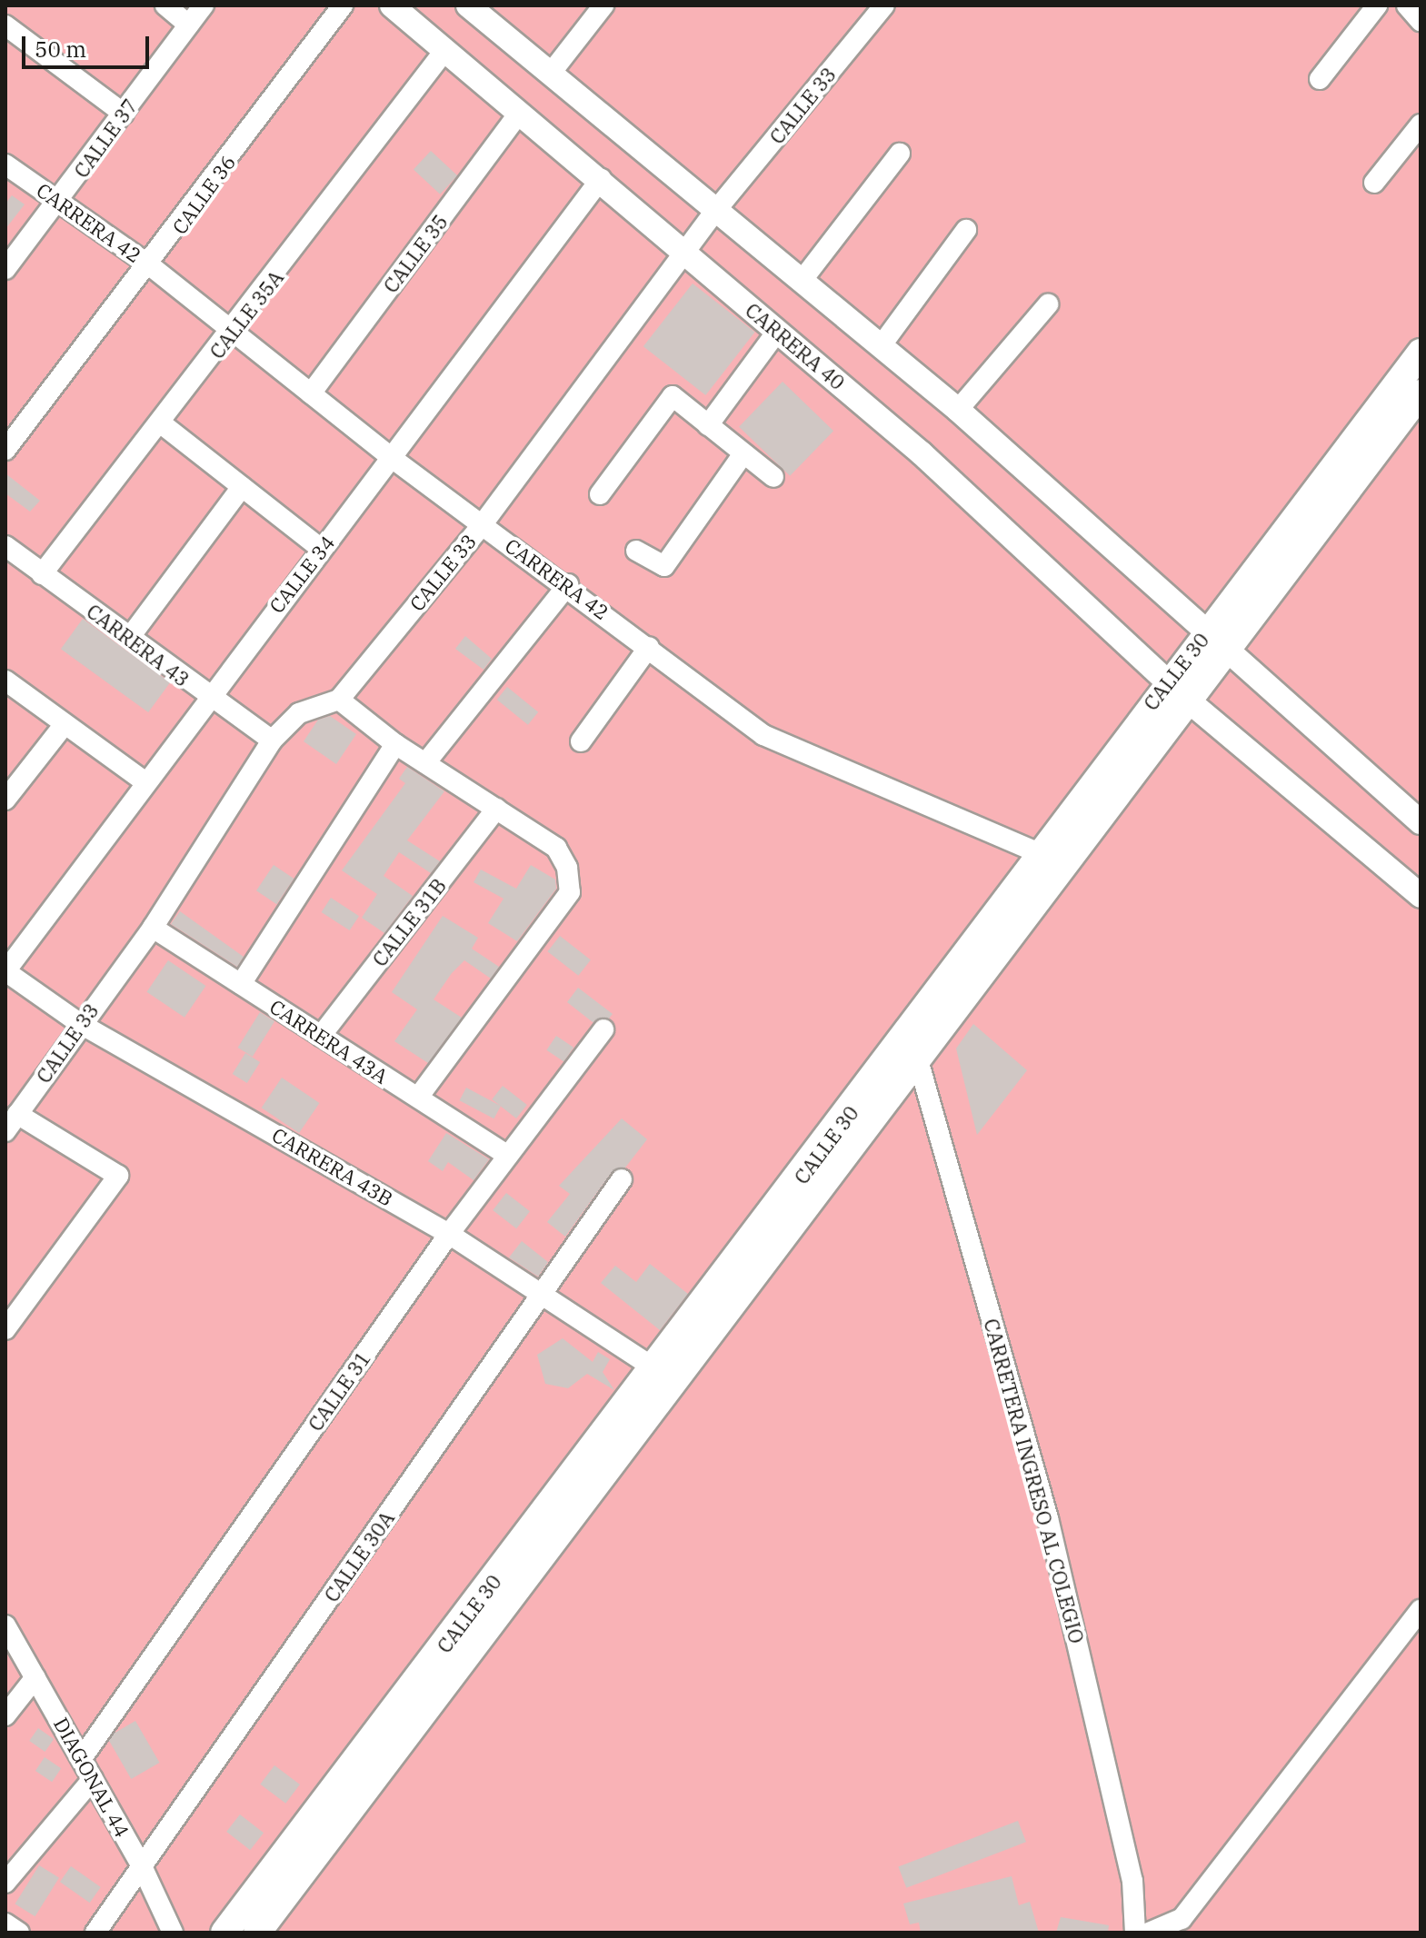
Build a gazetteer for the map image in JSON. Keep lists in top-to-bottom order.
{
  "streets": {
    "main road": ["CALLE 30"],
    "street": [
      "CALLE 33",
      "CALLE 37",
      "CALLE 36",
      "CARRERA 42",
      "CALLE 35",
      "CALLE 35A",
      "CARRERA 40",
      "CALLE 34",
      "CARRERA 43",
      "CALLE 31B",
      "CARRERA 43A",
      "CARRERA 43B",
      "CALLE 31",
      "CARRETERA INGRESO AL COLEGIO",
      "CALLE 30A",
      "DIAGONAL 44"
    ]
  },
  "crossings": [
    ["CALLE 33", "CARRERA 42"],
    ["CALLE 33", "CARRERA 40"],
    ["CALLE 33", "CARRERA 43"],
    ["CALLE 33", "CARRERA 43A"],
    ["CALLE 33", "CARRERA 43B"],
    ["CALLE 37", "CARRERA 42"],
    ["CALLE 36", "CARRERA 42"],
    ["CARRERA 42", "CALLE 35"],
    ["CARRERA 42", "CALLE 35A"],
    ["CARRERA 42", "CALLE 34"],
    ["CARRERA 42", "CALLE 30"],
    ["CALLE 35", "CARRERA 40"],
    ["CALLE 35A", "CARRERA 40"],
    ["CALLE 35A", "CARRERA 43"],
    ["CARRERA 40", "CALLE 34"],
    ["CARRERA 40", "CALLE 30"],
    ["CALLE 34", "CARRERA 43"],
    ["CALLE 34", "CARRERA 43B"],
    ["CALLE 30", "CARRERA 43B"],
    ["CALLE 30", "CARRETERA INGRESO AL COLEGIO"],
    ["CALLE 31B", "CARRERA 43A"],
    ["CARRERA 43A", "CALLE 31"],
    ["CARRERA 43B", "CALLE 31"],
    ["CARRERA 43B", "CALLE 30A"],
    ["CALLE 31", "DIAGONAL 44"],
    ["CALLE 30A", "DIAGONAL 44"]
  ],
  "scale_bar": "50 m"
}
